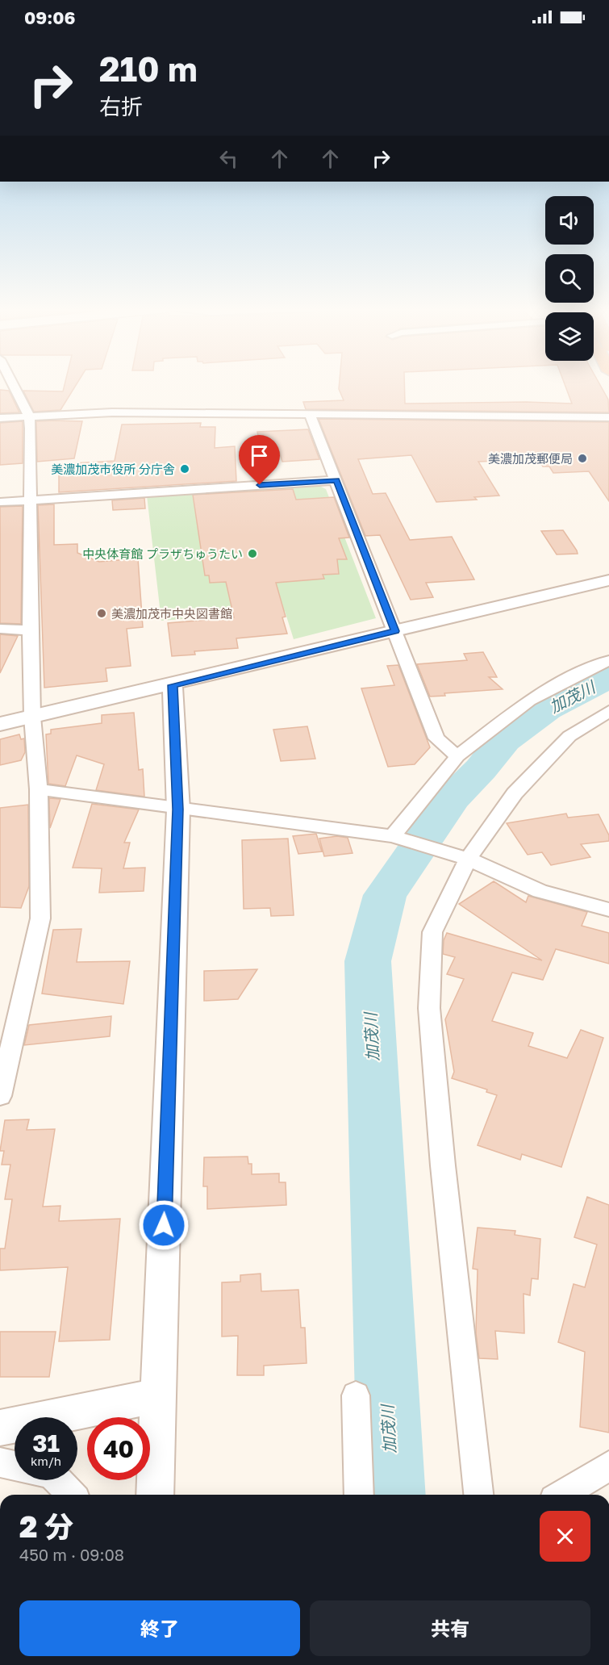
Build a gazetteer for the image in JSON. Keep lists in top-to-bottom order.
{
  "water": ["加茂川"],
  "places": [
    "美濃加茂郵便局",
    "美濃加茂市役所 分庁舎",
    "中央体育館 プラザちゅうたい",
    "美濃加茂市中央図書館"
  ],
  "page": {
    "status": "09:06",
    "turn": ["210 m", "右折"],
    "speed": "31 km/h",
    "limit": "40",
    "heading": ["2 分", "450 m · 09:08"],
    "buttons": ["終了", "共有"]
  }
}
